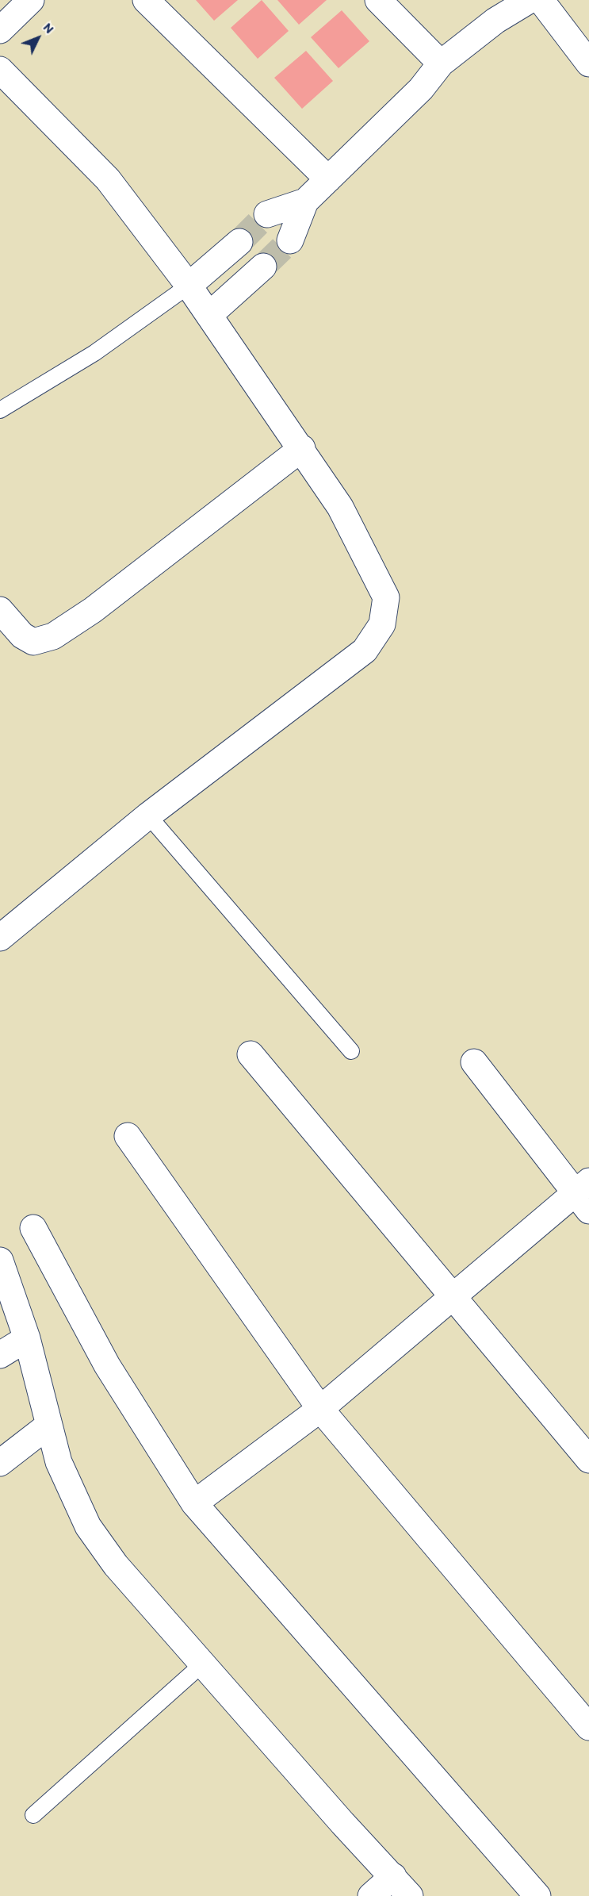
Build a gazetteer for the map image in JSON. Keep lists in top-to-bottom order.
{
  "north": "top right"
}
